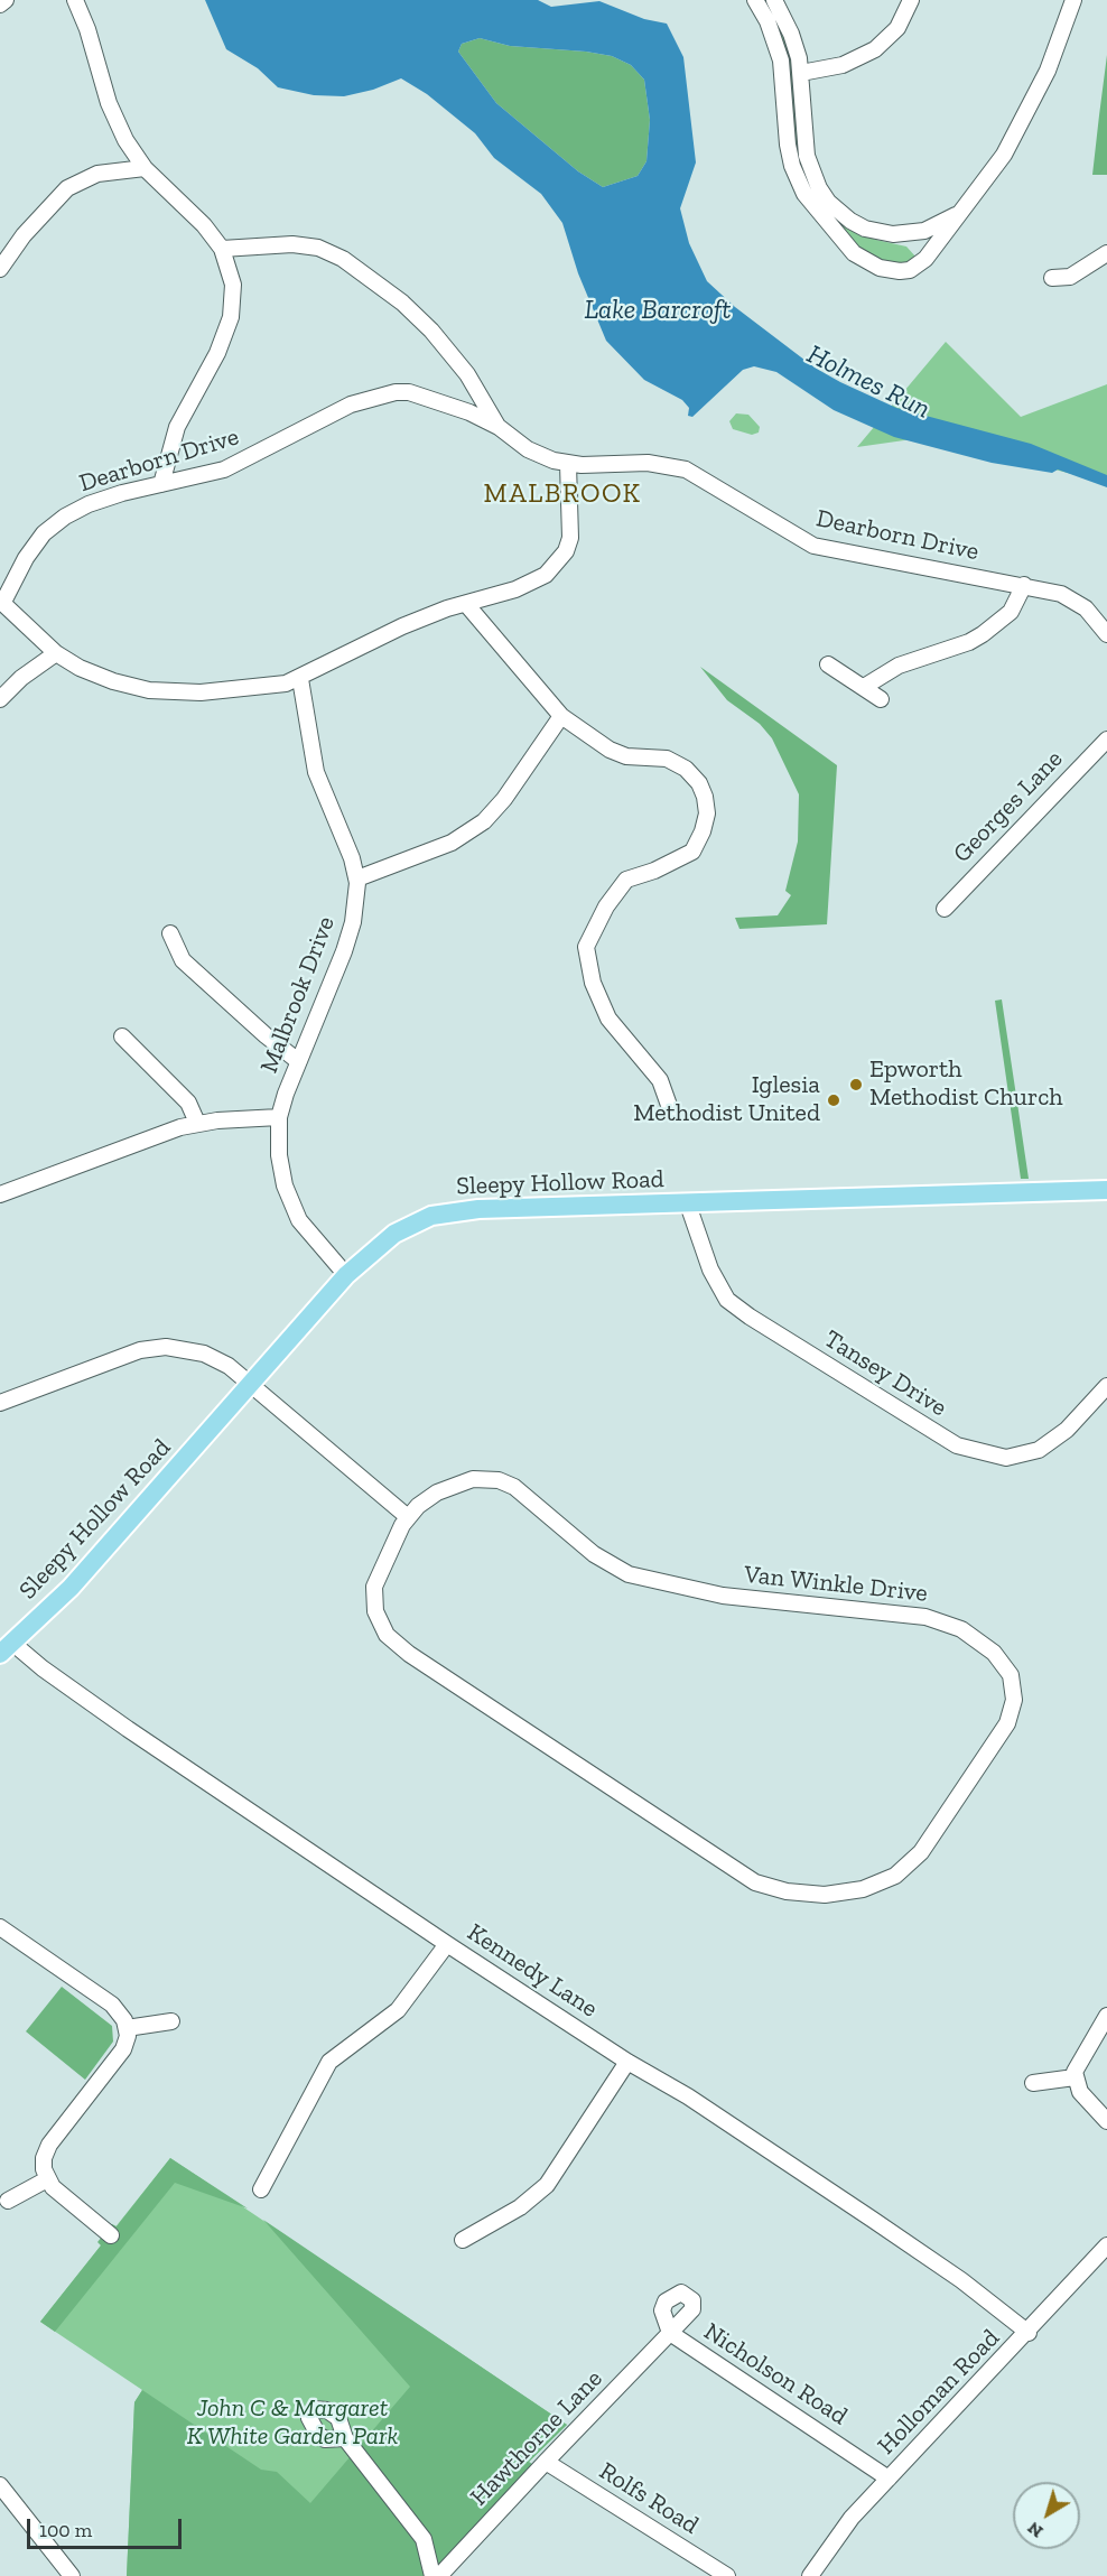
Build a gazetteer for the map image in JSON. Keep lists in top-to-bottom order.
{
  "streets": {
    "main road": ["Sleepy Hollow Road"],
    "street": [
      "Dearborn Drive",
      "Georges Lane",
      "Malbrook Drive",
      "Tansey Drive",
      "Van Winkle Drive",
      "Kennedy Lane",
      "Nicholson Road",
      "Holloman Road",
      "Hawthorne Lane",
      "Rolfs Road"
    ]
  },
  "crossings": [
    ["Malbrook Drive", "Sleepy Hollow Road"],
    ["Sleepy Hollow Road", "Tansey Drive"],
    ["Sleepy Hollow Road", "Kennedy Lane"],
    ["Kennedy Lane", "Holloman Road"],
    ["Nicholson Road", "Holloman Road"],
    ["Nicholson Road", "Hawthorne Lane"],
    ["Hawthorne Lane", "Rolfs Road"]
  ],
  "districts": ["MALBROOK"],
  "water": ["Lake Barcroft", "Holmes Run"],
  "parks": ["John C & Margaret K White Garden Park"],
  "places": ["Epworth Methodist Church", "Iglesia Methodist United"],
  "scale_bar": "100 m",
  "north": "bottom left"
}
